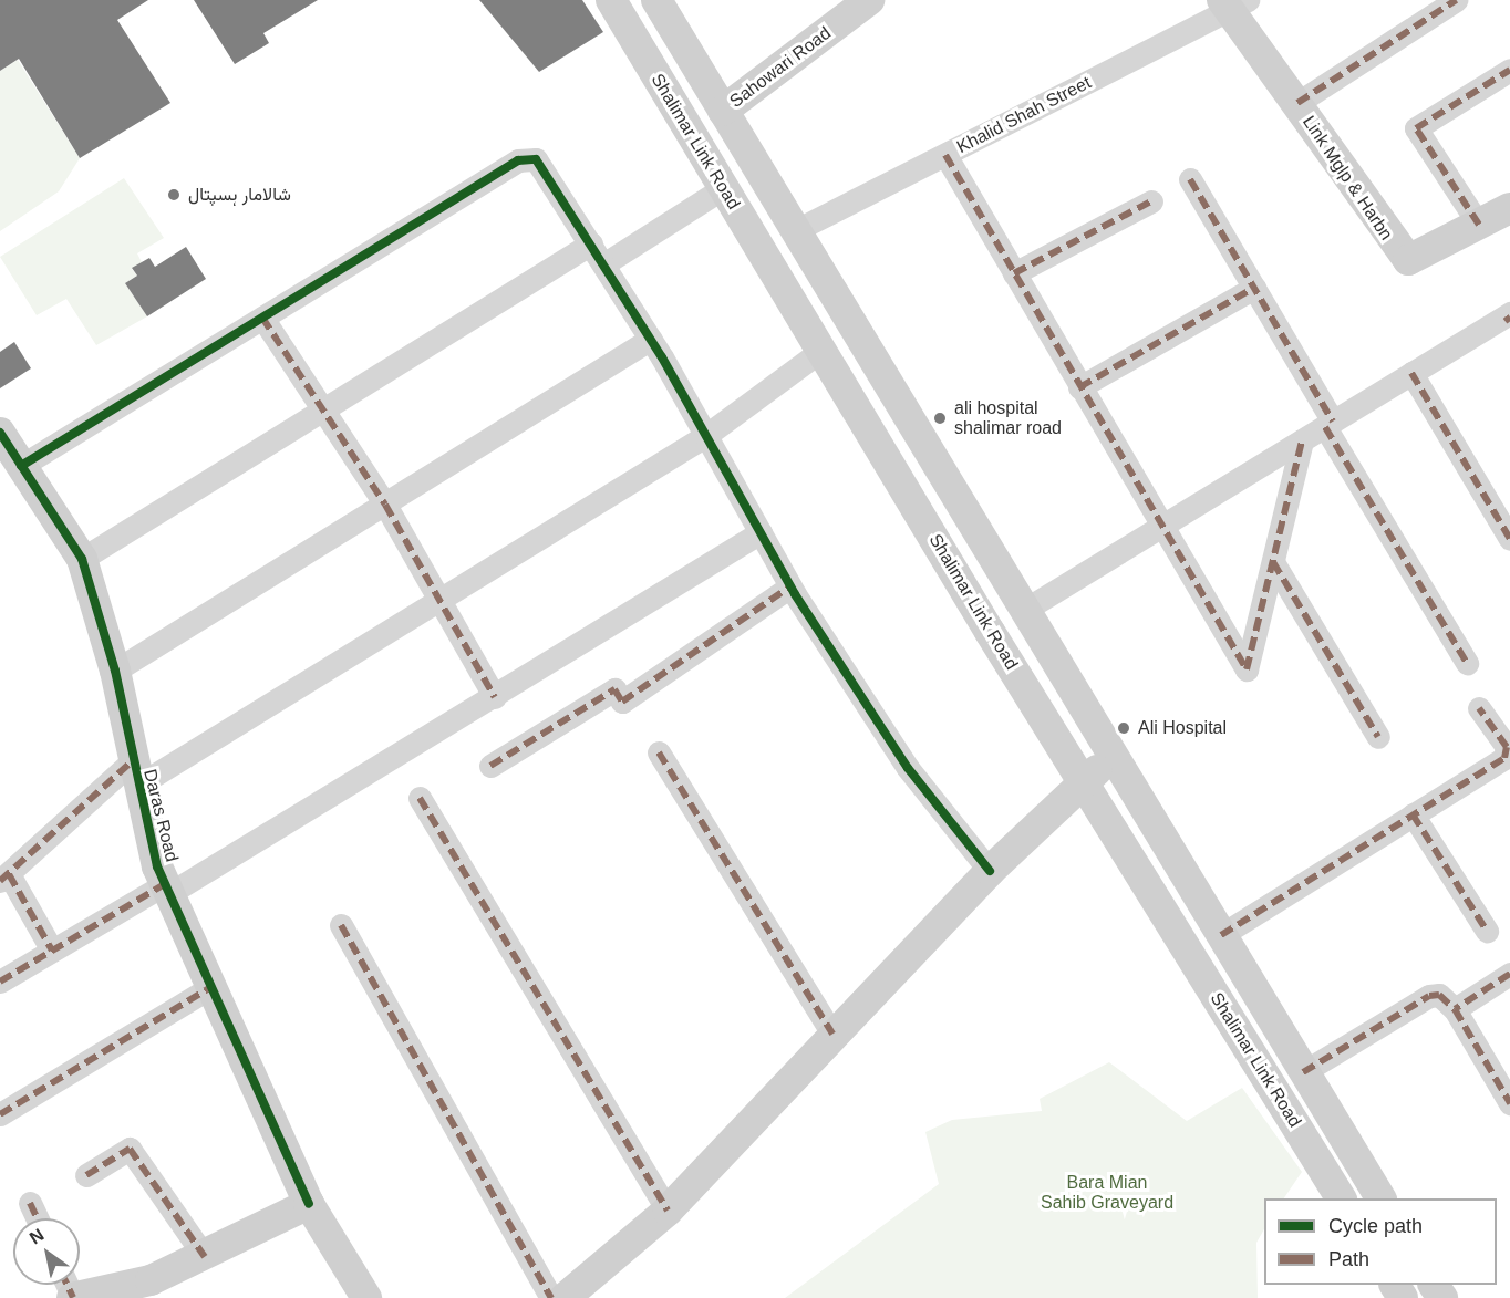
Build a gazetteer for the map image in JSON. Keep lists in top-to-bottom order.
{
  "streets": {
    "main road": [
      "Sahowari Road",
      "Shalimar Link Road",
      "Link Mglp & Harbn",
      "Daras Road"
    ],
    "street": ["Khalid Shah Street"]
  },
  "crossings": [
    ["Sahowari Road", "Shalimar Link Road"],
    ["Khalid Shah Street", "Shalimar Link Road"],
    ["Khalid Shah Street", "Link Mglp & Harbn"]
  ],
  "parks": ["Bara Mian Sahib Graveyard"],
  "places": ["شالامار ہسپتال", "ali hospital shalimar road", "Ali Hospital"],
  "legend": ["Cycle path", "Path"],
  "north": "top left"
}
